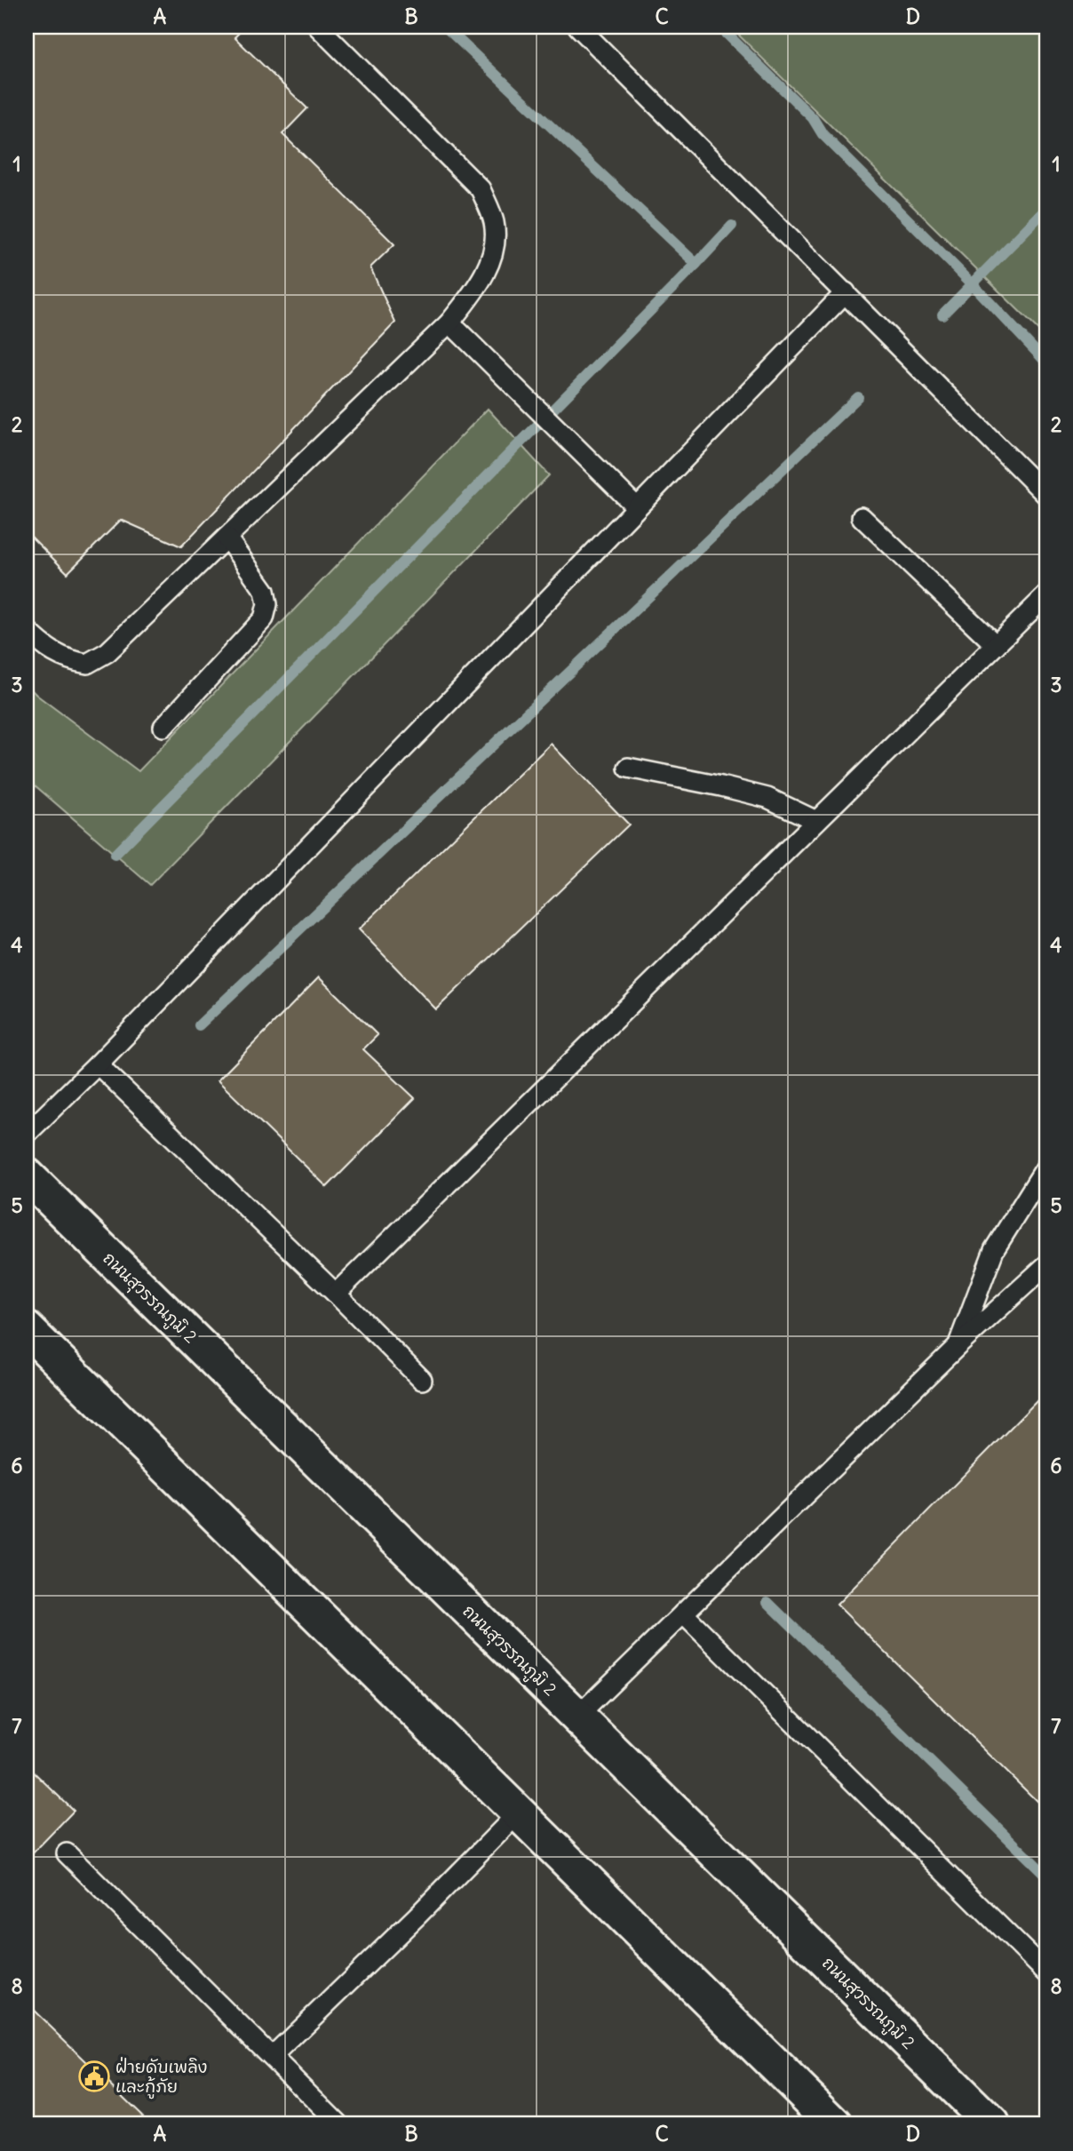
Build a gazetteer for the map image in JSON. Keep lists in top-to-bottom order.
{
  "streets": {
    "street": ["ถนนสุวรรณภูมิ 2"]
  },
  "places": {
    "public building": ["ฝ่ายดับเพลิง และกู้ภัย"]
  },
  "grid": {
    "columns": [
      "A",
      "B",
      "C",
      "D"
    ],
    "rows": [
      "1",
      "2",
      "3",
      "4",
      "5",
      "6",
      "7",
      "8"
    ]
  }
}
